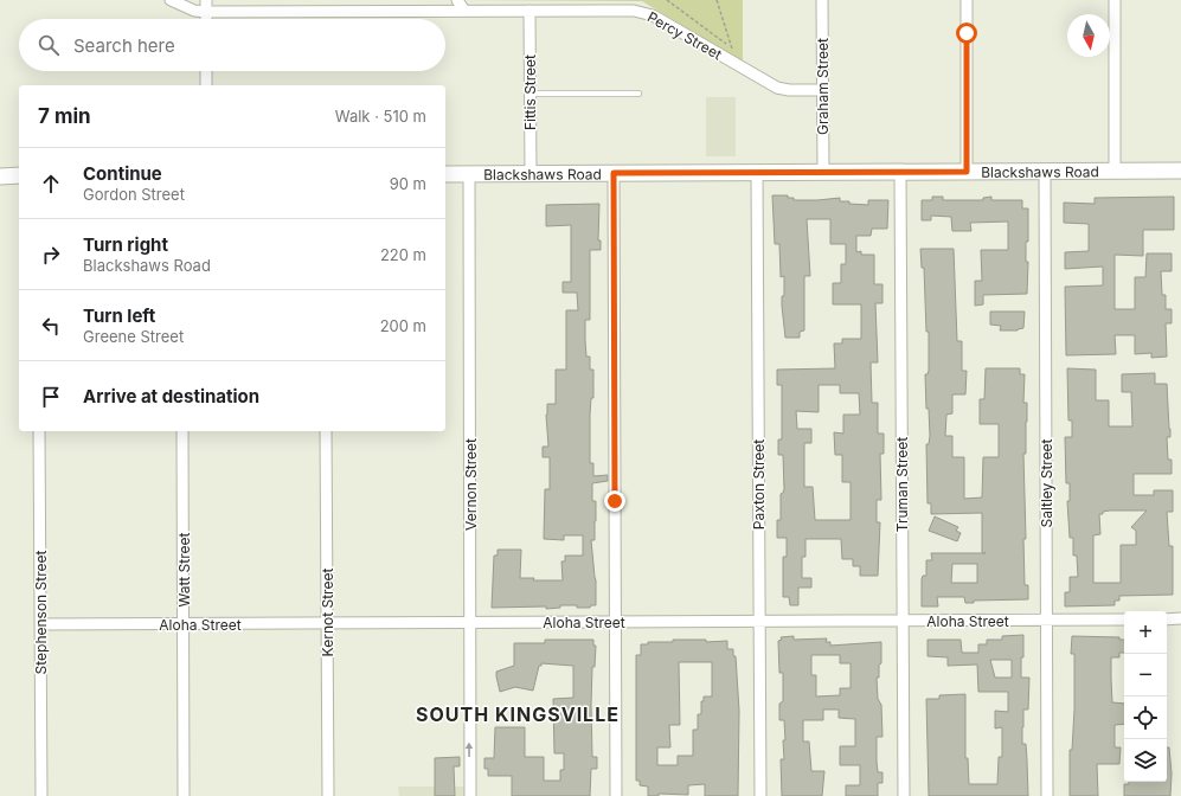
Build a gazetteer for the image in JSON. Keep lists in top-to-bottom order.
{
  "streets": {
    "main road": ["Blackshaws Road"],
    "street": [
      "Percy Street",
      "Graham Street",
      "Fittis Street",
      "Saltley Street",
      "Vernon Street",
      "Paxton Street",
      "Truman Street",
      "Watt Street",
      "Stephenson Street",
      "Kernot Street",
      "Aloha Street"
    ]
  },
  "crossings": [
    ["Percy Street", "Graham Street"],
    ["Percy Street", "Fittis Street"],
    ["Graham Street", "Blackshaws Road"],
    ["Fittis Street", "Blackshaws Road"],
    ["Blackshaws Road", "Saltley Street"],
    ["Blackshaws Road", "Vernon Street"],
    ["Blackshaws Road", "Paxton Street"],
    ["Blackshaws Road", "Truman Street"],
    ["Saltley Street", "Aloha Street"],
    ["Vernon Street", "Aloha Street"],
    ["Paxton Street", "Aloha Street"],
    ["Truman Street", "Aloha Street"],
    ["Watt Street", "Aloha Street"],
    ["Stephenson Street", "Aloha Street"],
    ["Kernot Street", "Aloha Street"]
  ],
  "districts": ["SOUTH KINGSVILLE"],
  "north": "bottom",
  "page": {
    "search": "Search here",
    "heading": ["7 min", "Walk · 510 m"],
    "list": [
      ["Continue", "Gordon Street", "90 m"],
      ["Turn right", "Blackshaws Road", "220 m"],
      ["Turn left", "Greene Street", "200 m"],
      "Arrive at destination"
    ],
    "map_buttons": ["+", "−"]
  }
}
